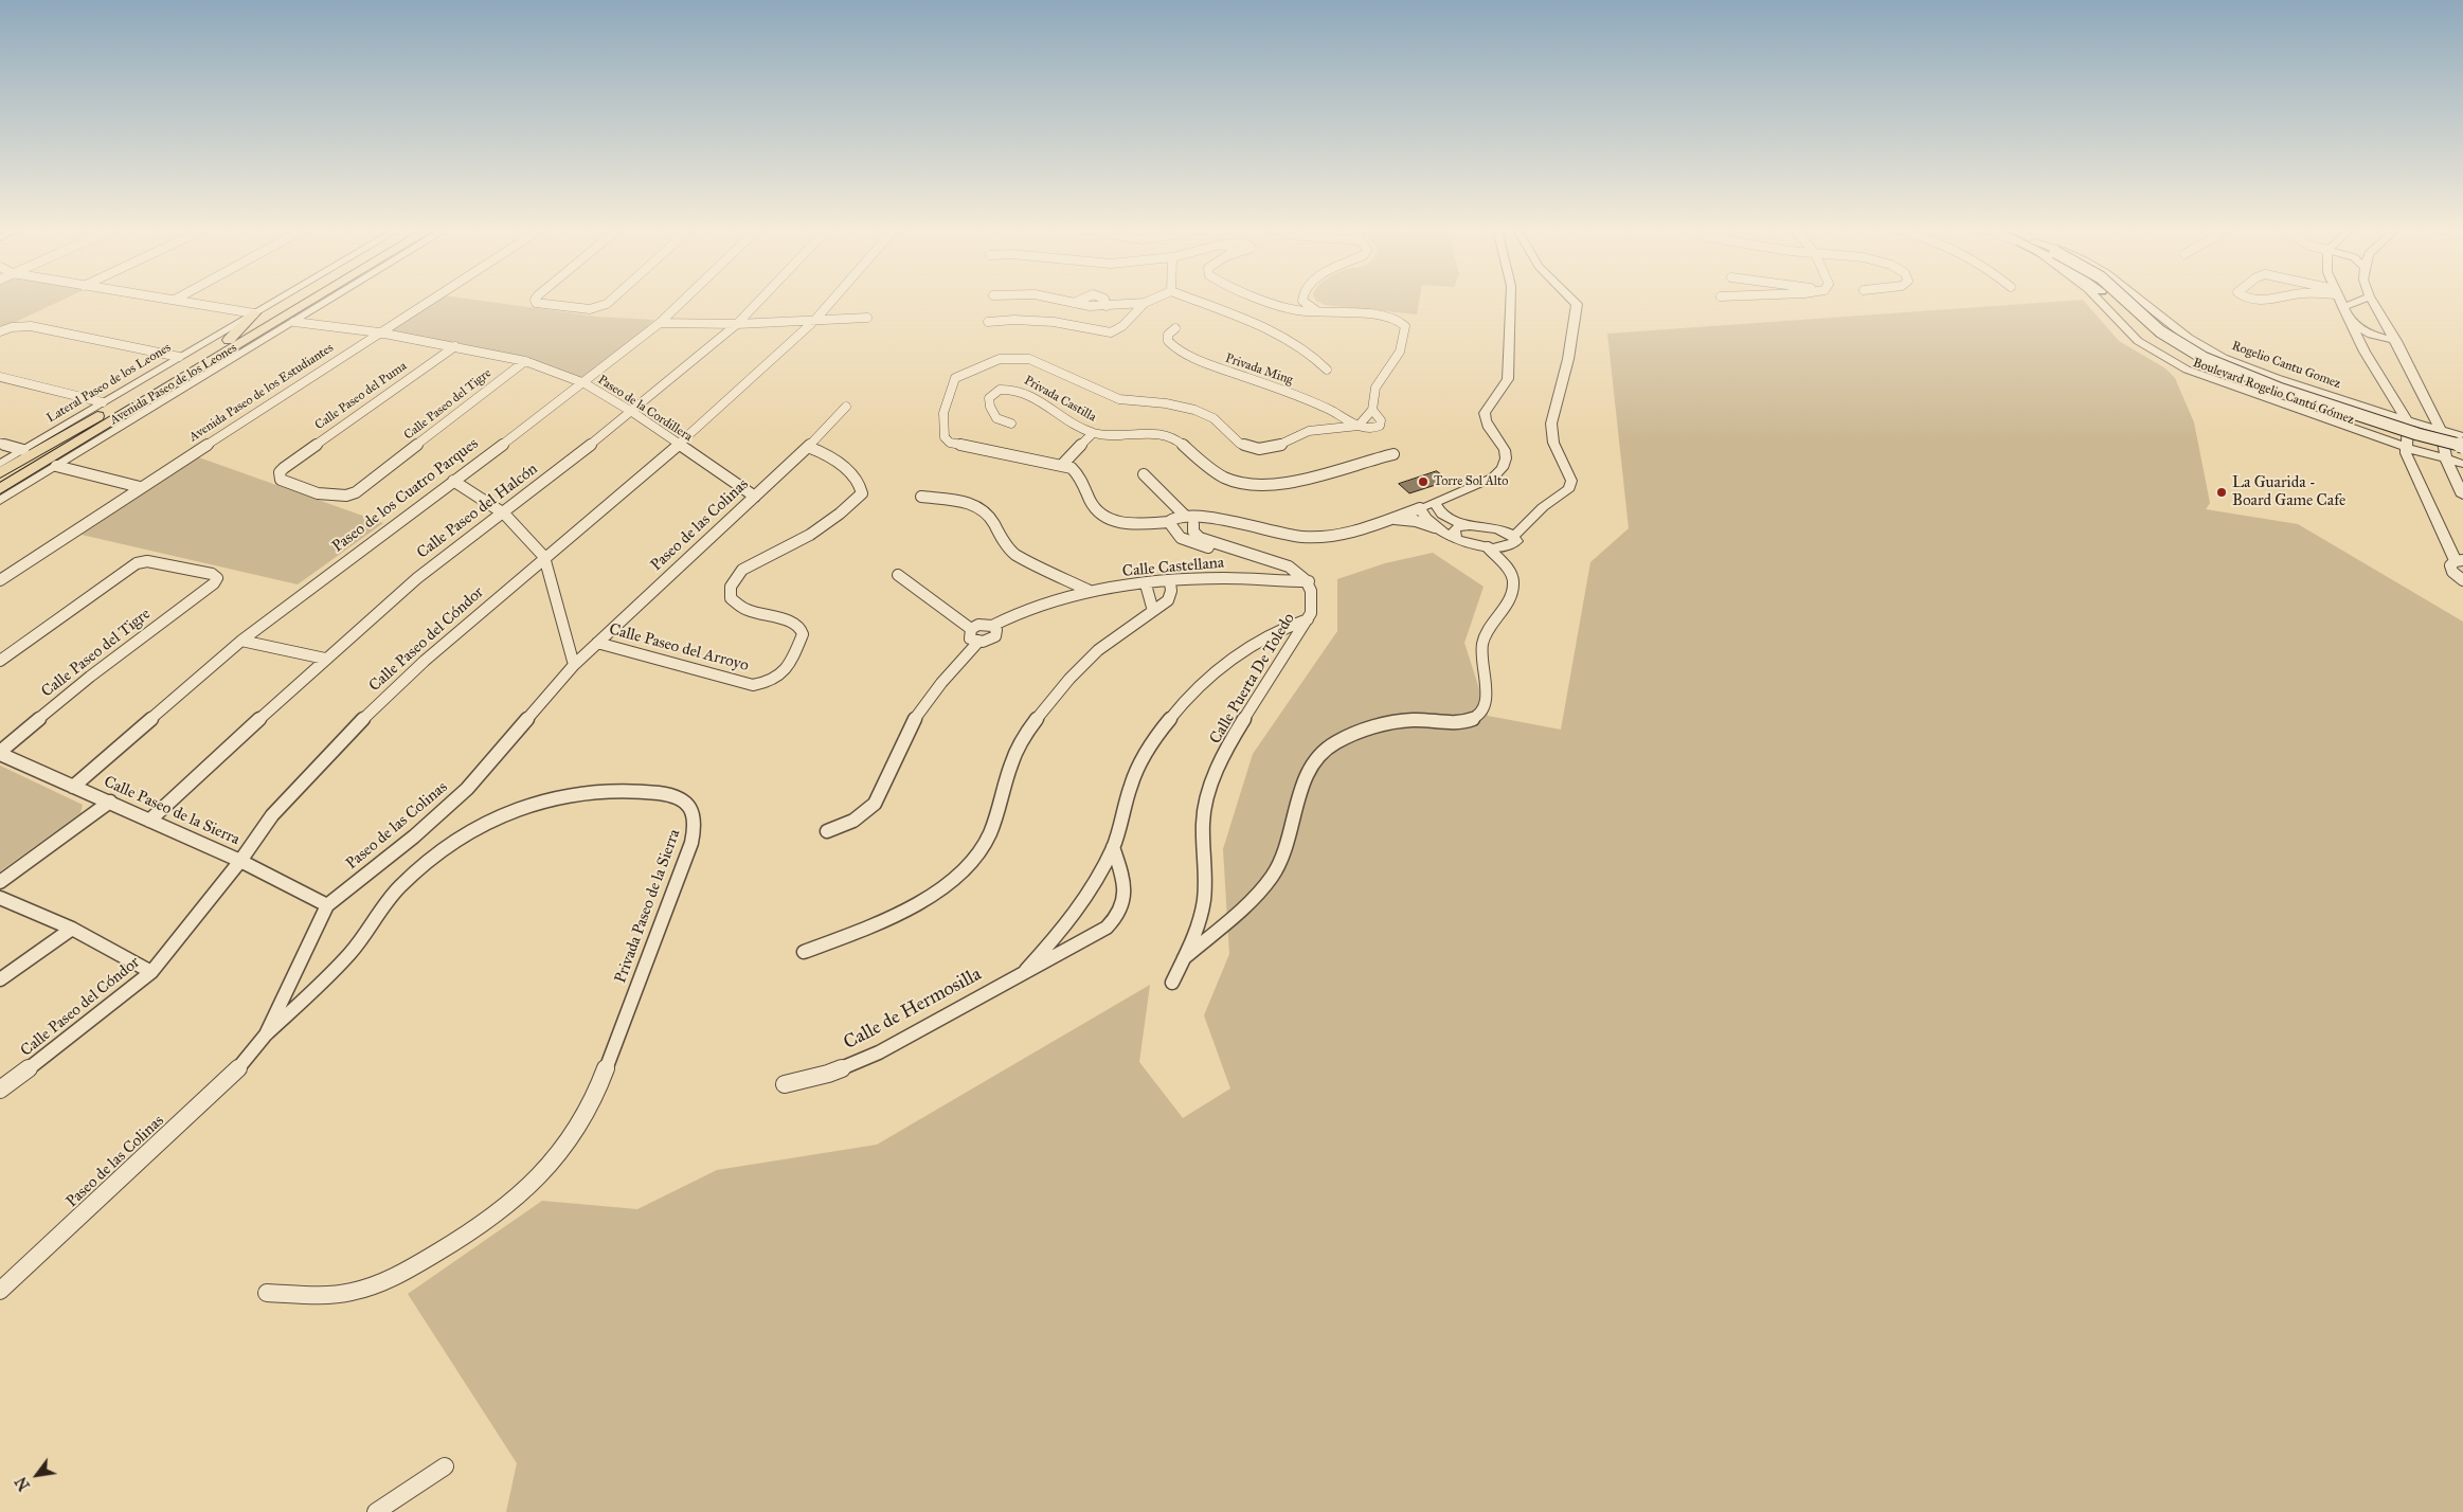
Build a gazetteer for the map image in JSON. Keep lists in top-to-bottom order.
{
  "streets": {
    "main road": ["Avenida Paseo de los Leones", "Boulevard Rogelio Cantú Gómez"],
    "street": [
      "Rogelio Cantu Gomez",
      "Privada Ming",
      "Lateral Paseo de los Leones",
      "Avenida Paseo de los Estudiantes",
      "Calle Paseo del Puma",
      "Privada Castilla",
      "Calle Paseo del Tigre",
      "Paseo de la Cordillera",
      "Paseo de los Cuatro Parques",
      "Calle Paseo del Halcón",
      "Paseo de las Colinas",
      "Calle Castellana",
      "Calle Paseo del Cóndor",
      "Calle Paseo del Arroyo",
      "Calle Puerta De Toledo",
      "Calle Paseo de la Sierra",
      "Privada Paseo de la Sierra",
      "Calle de Hermosilla"
    ]
  },
  "crossings": [
    ["Avenida Paseo de los Estudiantes", "Paseo de la Cordillera"],
    ["Calle Paseo del Puma", "Calle Paseo del Tigre"],
    ["Calle Paseo del Puma", "Paseo de la Cordillera"],
    ["Calle Paseo del Tigre", "Paseo de la Cordillera"],
    ["Calle Paseo del Tigre", "Calle Paseo de la Sierra"],
    ["Paseo de la Cordillera", "Paseo de los Cuatro Parques"],
    ["Paseo de la Cordillera", "Calle Paseo del Halcón"],
    ["Paseo de la Cordillera", "Paseo de las Colinas"],
    ["Paseo de la Cordillera", "Calle Paseo del Cóndor"],
    ["Paseo de los Cuatro Parques", "Calle Paseo de la Sierra"],
    ["Calle Paseo del Halcón", "Calle Paseo de la Sierra"],
    ["Paseo de las Colinas", "Calle Paseo del Arroyo"],
    ["Paseo de las Colinas", "Calle Paseo de la Sierra"],
    ["Paseo de las Colinas", "Privada Paseo de la Sierra"],
    ["Calle Castellana", "Calle Puerta De Toledo"],
    ["Calle Paseo del Cóndor", "Calle Paseo de la Sierra"]
  ],
  "places": ["Torre Sol Alto", "La Guarida - Board Game Cafe"],
  "north": "bottom left"
}
